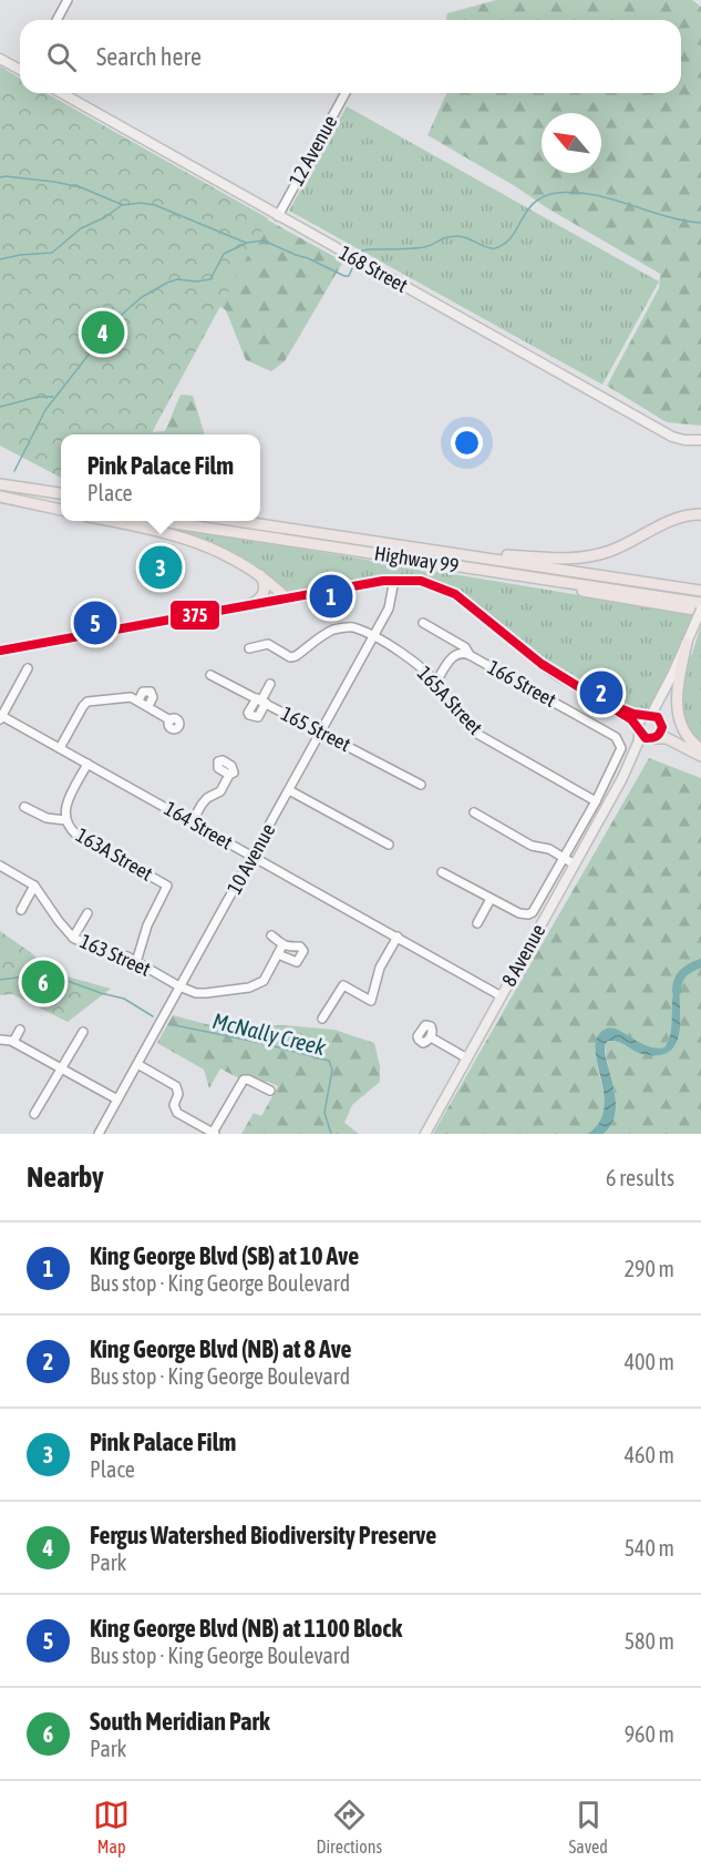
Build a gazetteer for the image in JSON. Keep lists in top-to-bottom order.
{
  "streets": {
    "highway": ["Highway 99"],
    "main road": ["168 Street", "8 Avenue"],
    "street": [
      "12 Avenue",
      "166 Street",
      "165A Street",
      "165 Street",
      "164 Street",
      "163A Street",
      "10 Avenue",
      "163 Street"
    ]
  },
  "crossings": [
    ["12 Avenue", "168 Street"],
    ["166 Street", "165A Street"],
    ["165A Street", "10 Avenue"],
    ["165 Street", "10 Avenue"],
    ["164 Street", "10 Avenue"],
    ["164 Street", "8 Avenue"],
    ["163A Street", "163 Street"],
    ["10 Avenue", "163 Street"]
  ],
  "water": ["McNally Creek"],
  "lines": ["transit line 375"],
  "north": "top left",
  "page": {
    "search": "Search here",
    "pins": [
      "4",
      "3",
      "1",
      "5",
      "2",
      "6"
    ],
    "popup": ["Pink Palace Film", "Place"],
    "heading": ["Nearby", "6 results"],
    "list": [
      {
        "mark": "1",
        "name": "King George Blvd (SB) at 10 Ave",
        "note": "Bus stop · King George Boulevard",
        "value": "290 m"
      },
      {
        "mark": "2",
        "name": "King George Blvd (NB) at 8 Ave",
        "note": "Bus stop · King George Boulevard",
        "value": "400 m"
      },
      {
        "mark": "3",
        "name": "Pink Palace Film",
        "note": "Place",
        "value": "460 m"
      },
      {
        "mark": "4",
        "name": "Fergus Watershed Biodiversity Preserve",
        "note": "Park",
        "value": "540 m"
      },
      {
        "mark": "5",
        "name": "King George Blvd (NB) at 1100 Block",
        "note": "Bus stop · King George Boulevard",
        "value": "580 m"
      },
      {
        "mark": "6",
        "name": "South Meridian Park",
        "note": "Park",
        "value": "960 m"
      }
    ],
    "nav": ["Map", "Directions", "Saved"]
  }
}
